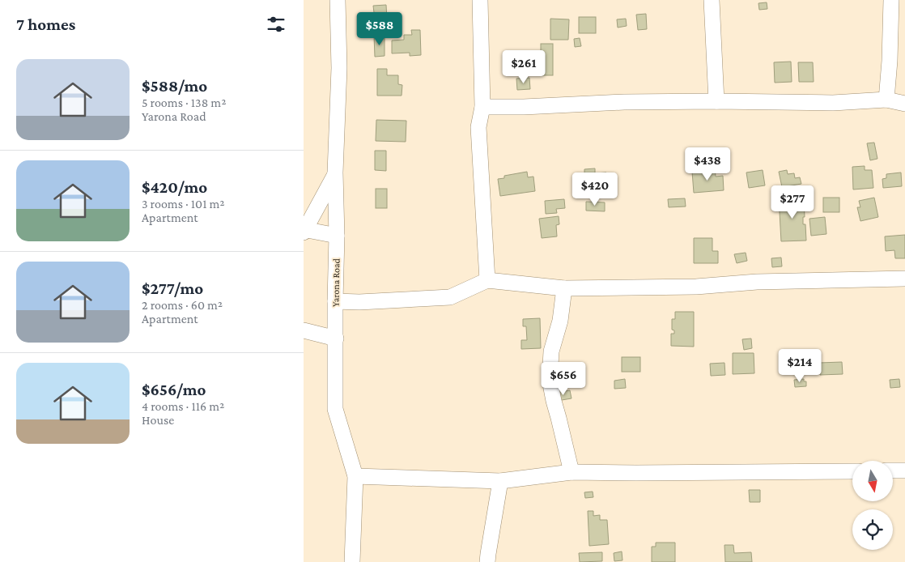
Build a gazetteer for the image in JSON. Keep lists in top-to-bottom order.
{
  "streets": {
    "street": ["Yarona Road"]
  },
  "north": "bottom",
  "page": {
    "heading": "7 homes",
    "price": [
      "$588",
      "$261",
      "$438",
      "$420",
      "$277",
      "$214",
      "$656"
    ],
    "list": [
      {
        "name": "$588/mo",
        "note": "5 rooms · 138 m² · Yarona Road"
      },
      {
        "name": "$420/mo",
        "note": "3 rooms · 101 m² · Apartment"
      },
      {
        "name": "$277/mo",
        "note": "2 rooms · 60 m² · Apartment"
      },
      {
        "name": "$656/mo",
        "note": "4 rooms · 116 m² · House"
      }
    ]
  }
}
